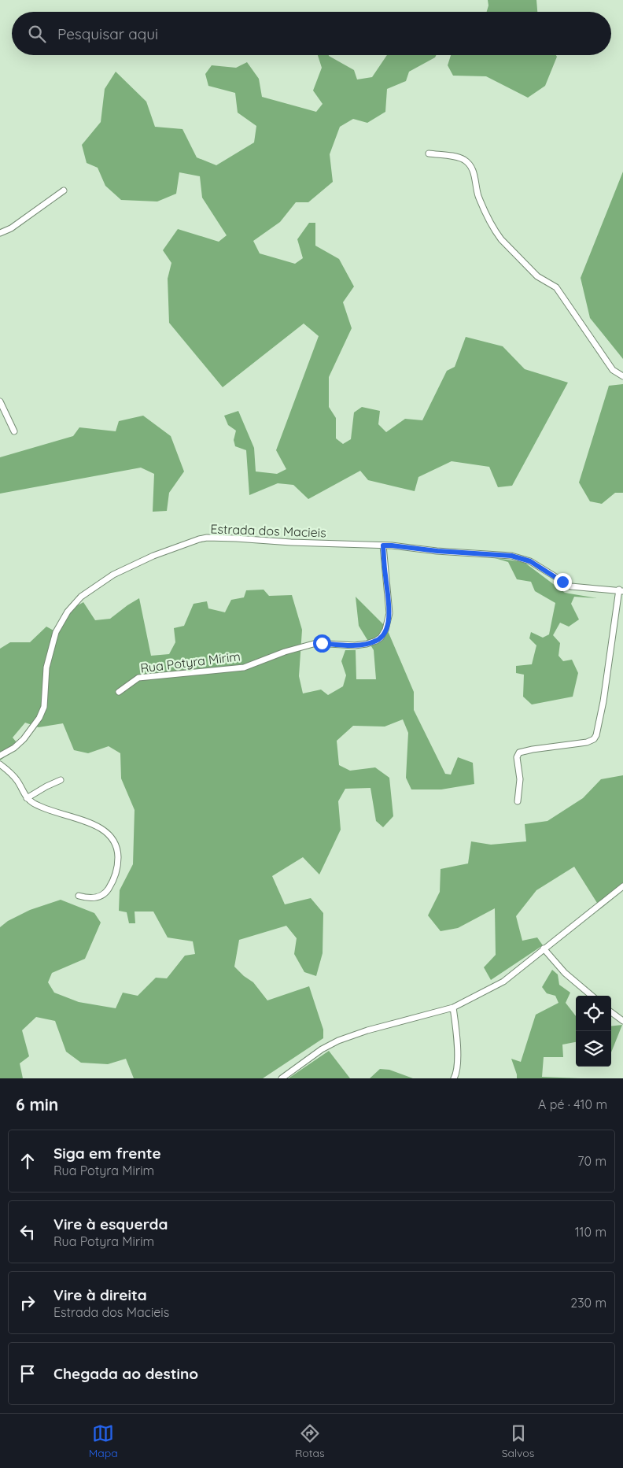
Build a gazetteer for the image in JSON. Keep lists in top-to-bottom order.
{
  "streets": {
    "street": ["Estrada dos Macieis", "Rua Potyra Mirim"]
  },
  "crossings": [
    ["Estrada dos Macieis", "Rua Potyra Mirim"]
  ],
  "page": {
    "search": "Pesquisar aqui",
    "heading": ["6 min", "A pé · 410 m"],
    "list": [
      ["Siga em frente", "Rua Potyra Mirim", "70 m"],
      ["Vire à esquerda", "Rua Potyra Mirim", "110 m"],
      ["Vire à direita", "Estrada dos Macieis", "230 m"],
      "Chegada ao destino"
    ],
    "nav": ["Mapa", "Rotas", "Salvos"]
  }
}
